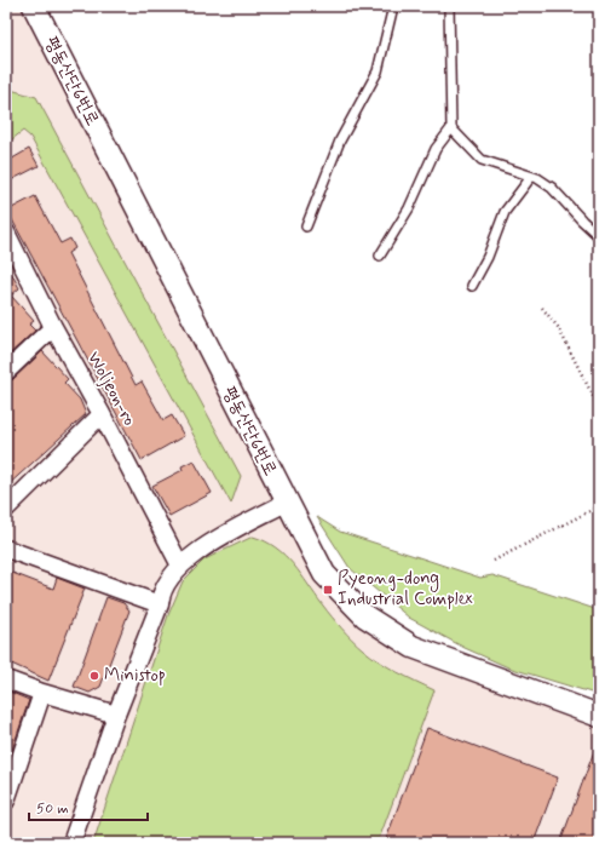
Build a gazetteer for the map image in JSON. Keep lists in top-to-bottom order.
{
  "streets": {
    "street": ["평동산단6번로", "Woljeon-ro"]
  },
  "places": {
    "transit": ["Pyeong-dong Industrial Complex"],
    "other": ["Ministop"]
  },
  "scale_bar": "50 m"
}
